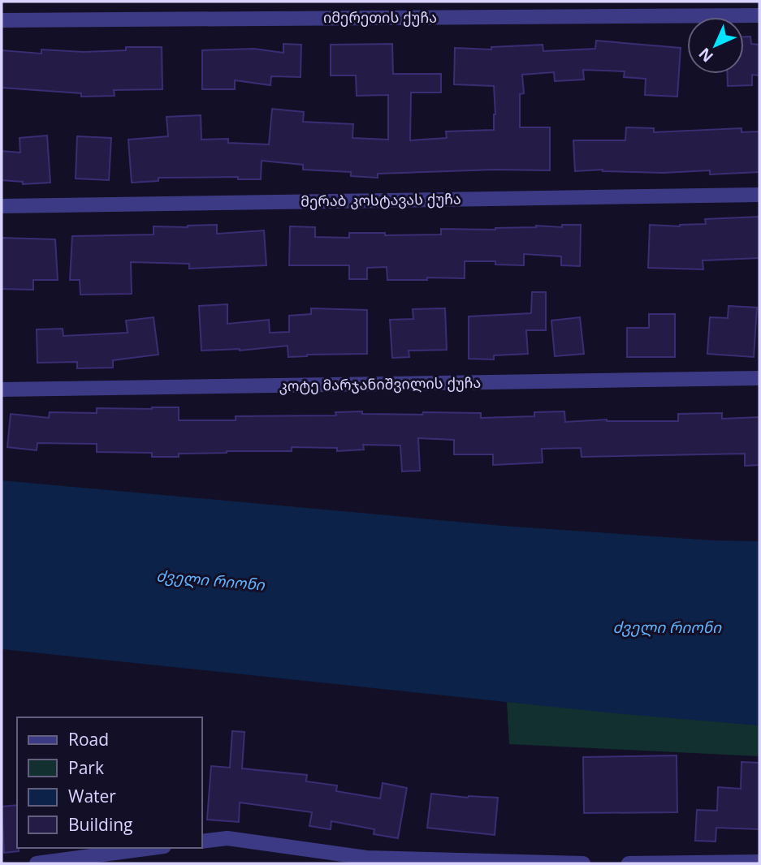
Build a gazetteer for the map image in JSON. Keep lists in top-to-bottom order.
{
  "streets": {
    "street": ["იმერეთის ქუჩა", "მერაბ კოსტავას ქუჩა", "კოტე მარჯანიშვილის ქუჩა"]
  },
  "water": ["ძველი რიონი"],
  "legend": [
    "Road",
    "Park",
    "Water",
    "Building"
  ],
  "north": "bottom left"
}
